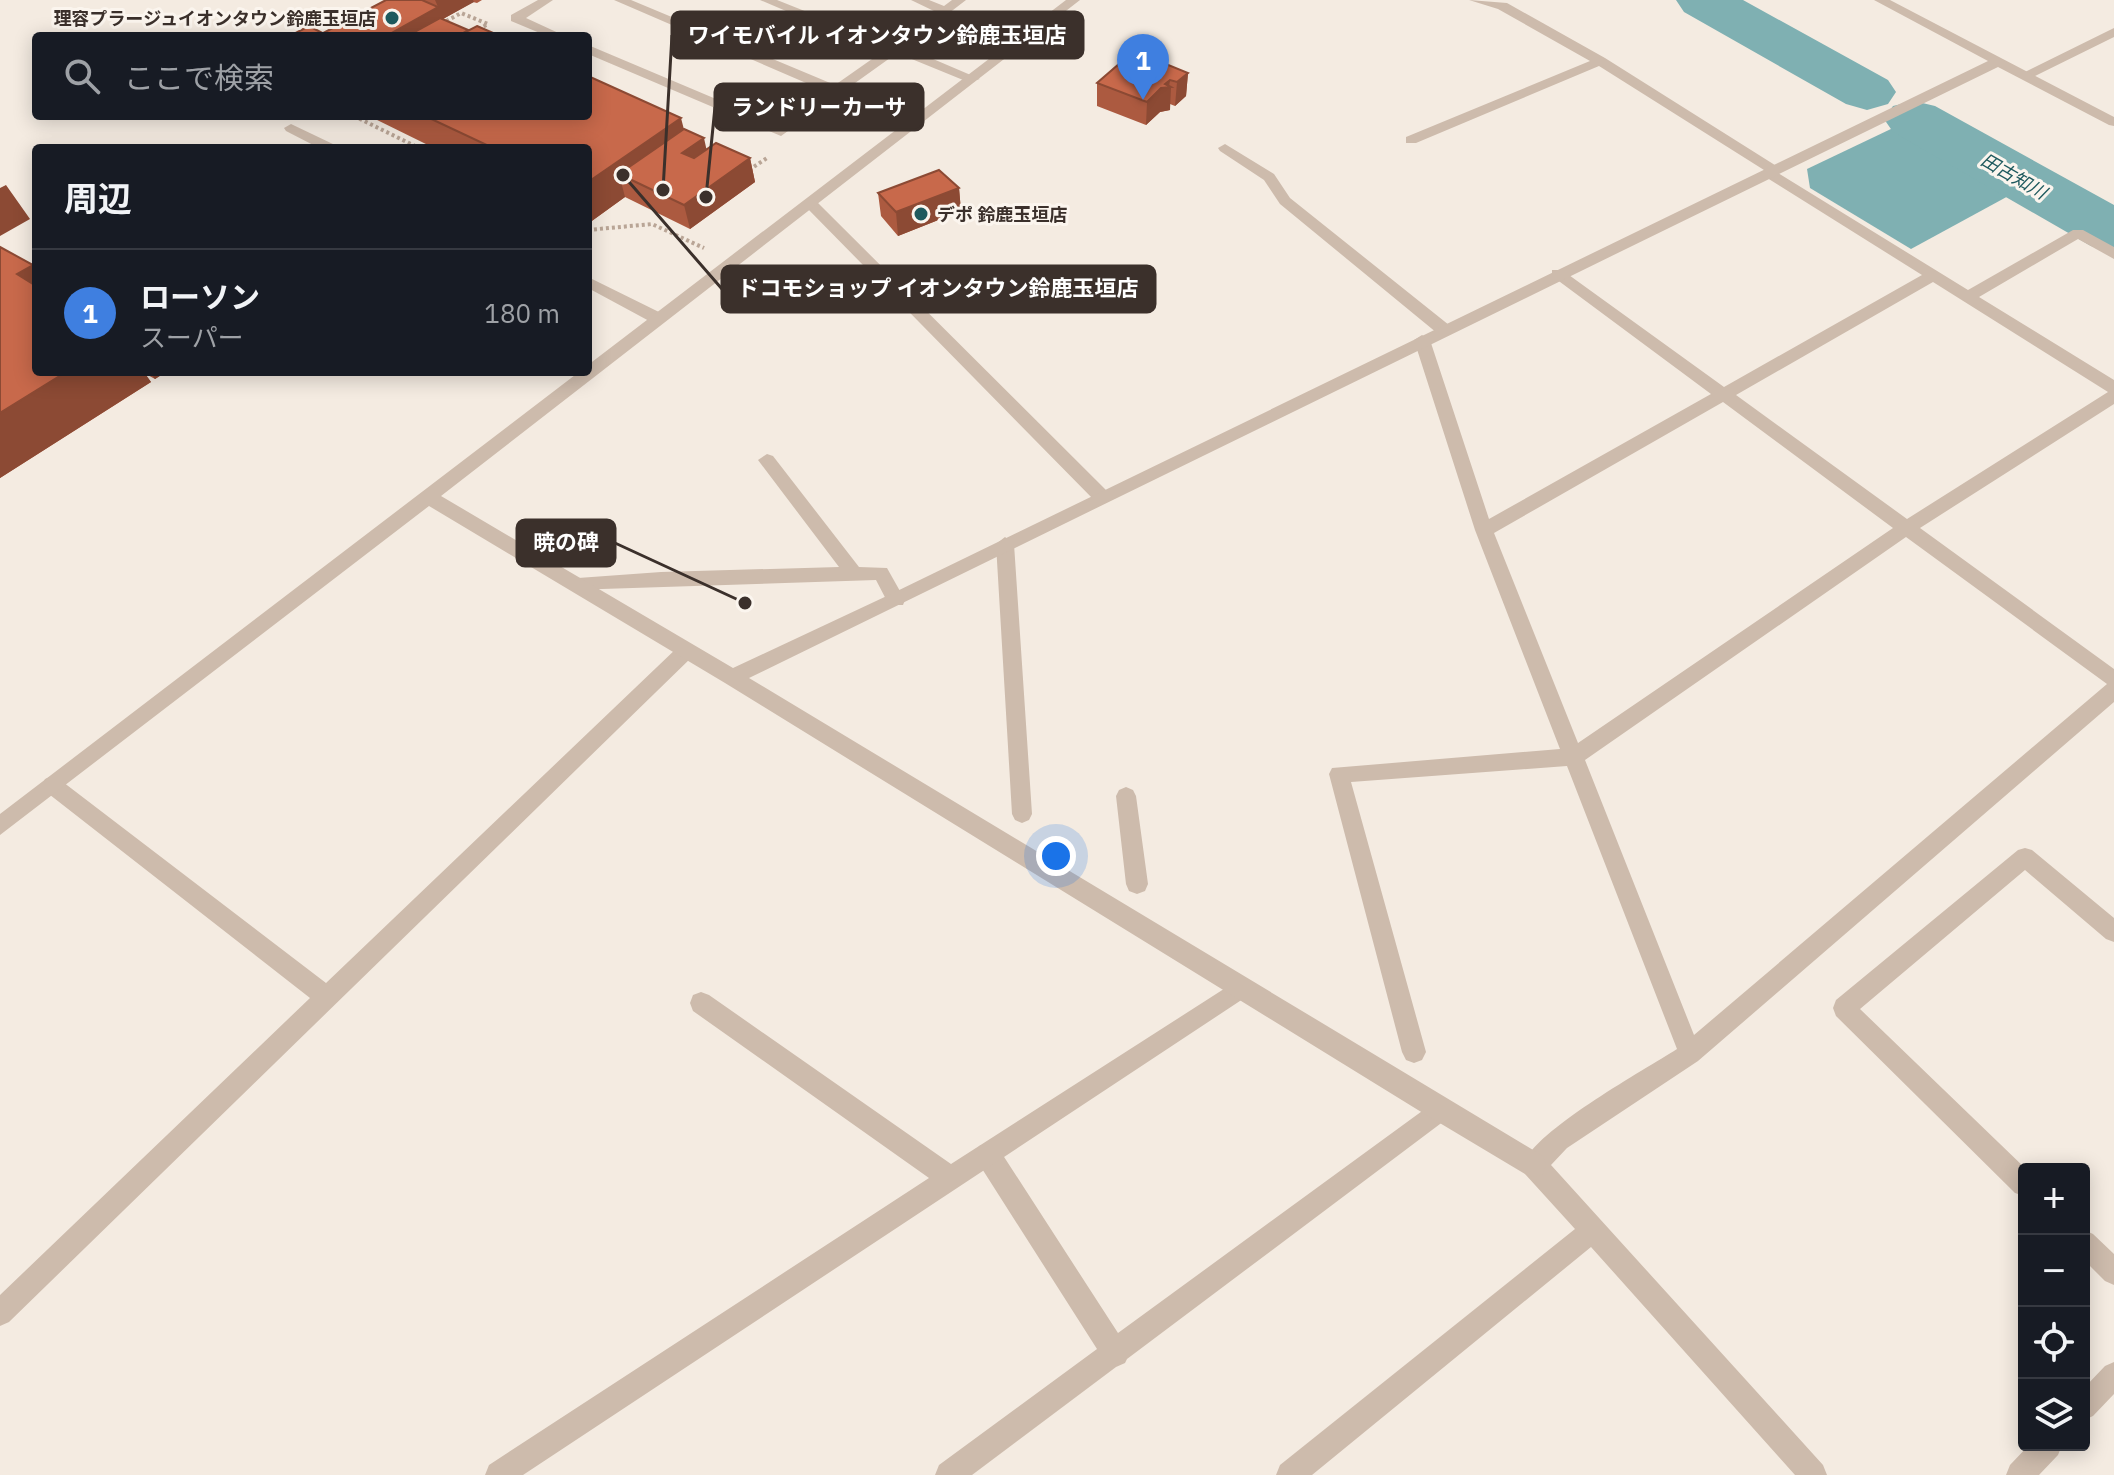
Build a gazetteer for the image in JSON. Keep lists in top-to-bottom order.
{
  "water": ["田古知川"],
  "places": [
    "理容プラージュイオンタウン鈴鹿玉垣店",
    "ドコモショップ イオンタウン鈴鹿玉垣店",
    "ワイモバイル イオンタウン鈴鹿玉垣店",
    "ランドリーカーサ",
    "デポ 鈴鹿玉垣店",
    "暁の碑"
  ],
  "page": {
    "search": "ここで検索",
    "pins": "1",
    "heading": "周辺",
    "list": [
      {
        "mark": "1",
        "name": "ローソン",
        "note": "スーパー",
        "value": "180 m"
      }
    ],
    "map_buttons": ["+", "−"]
  }
}
